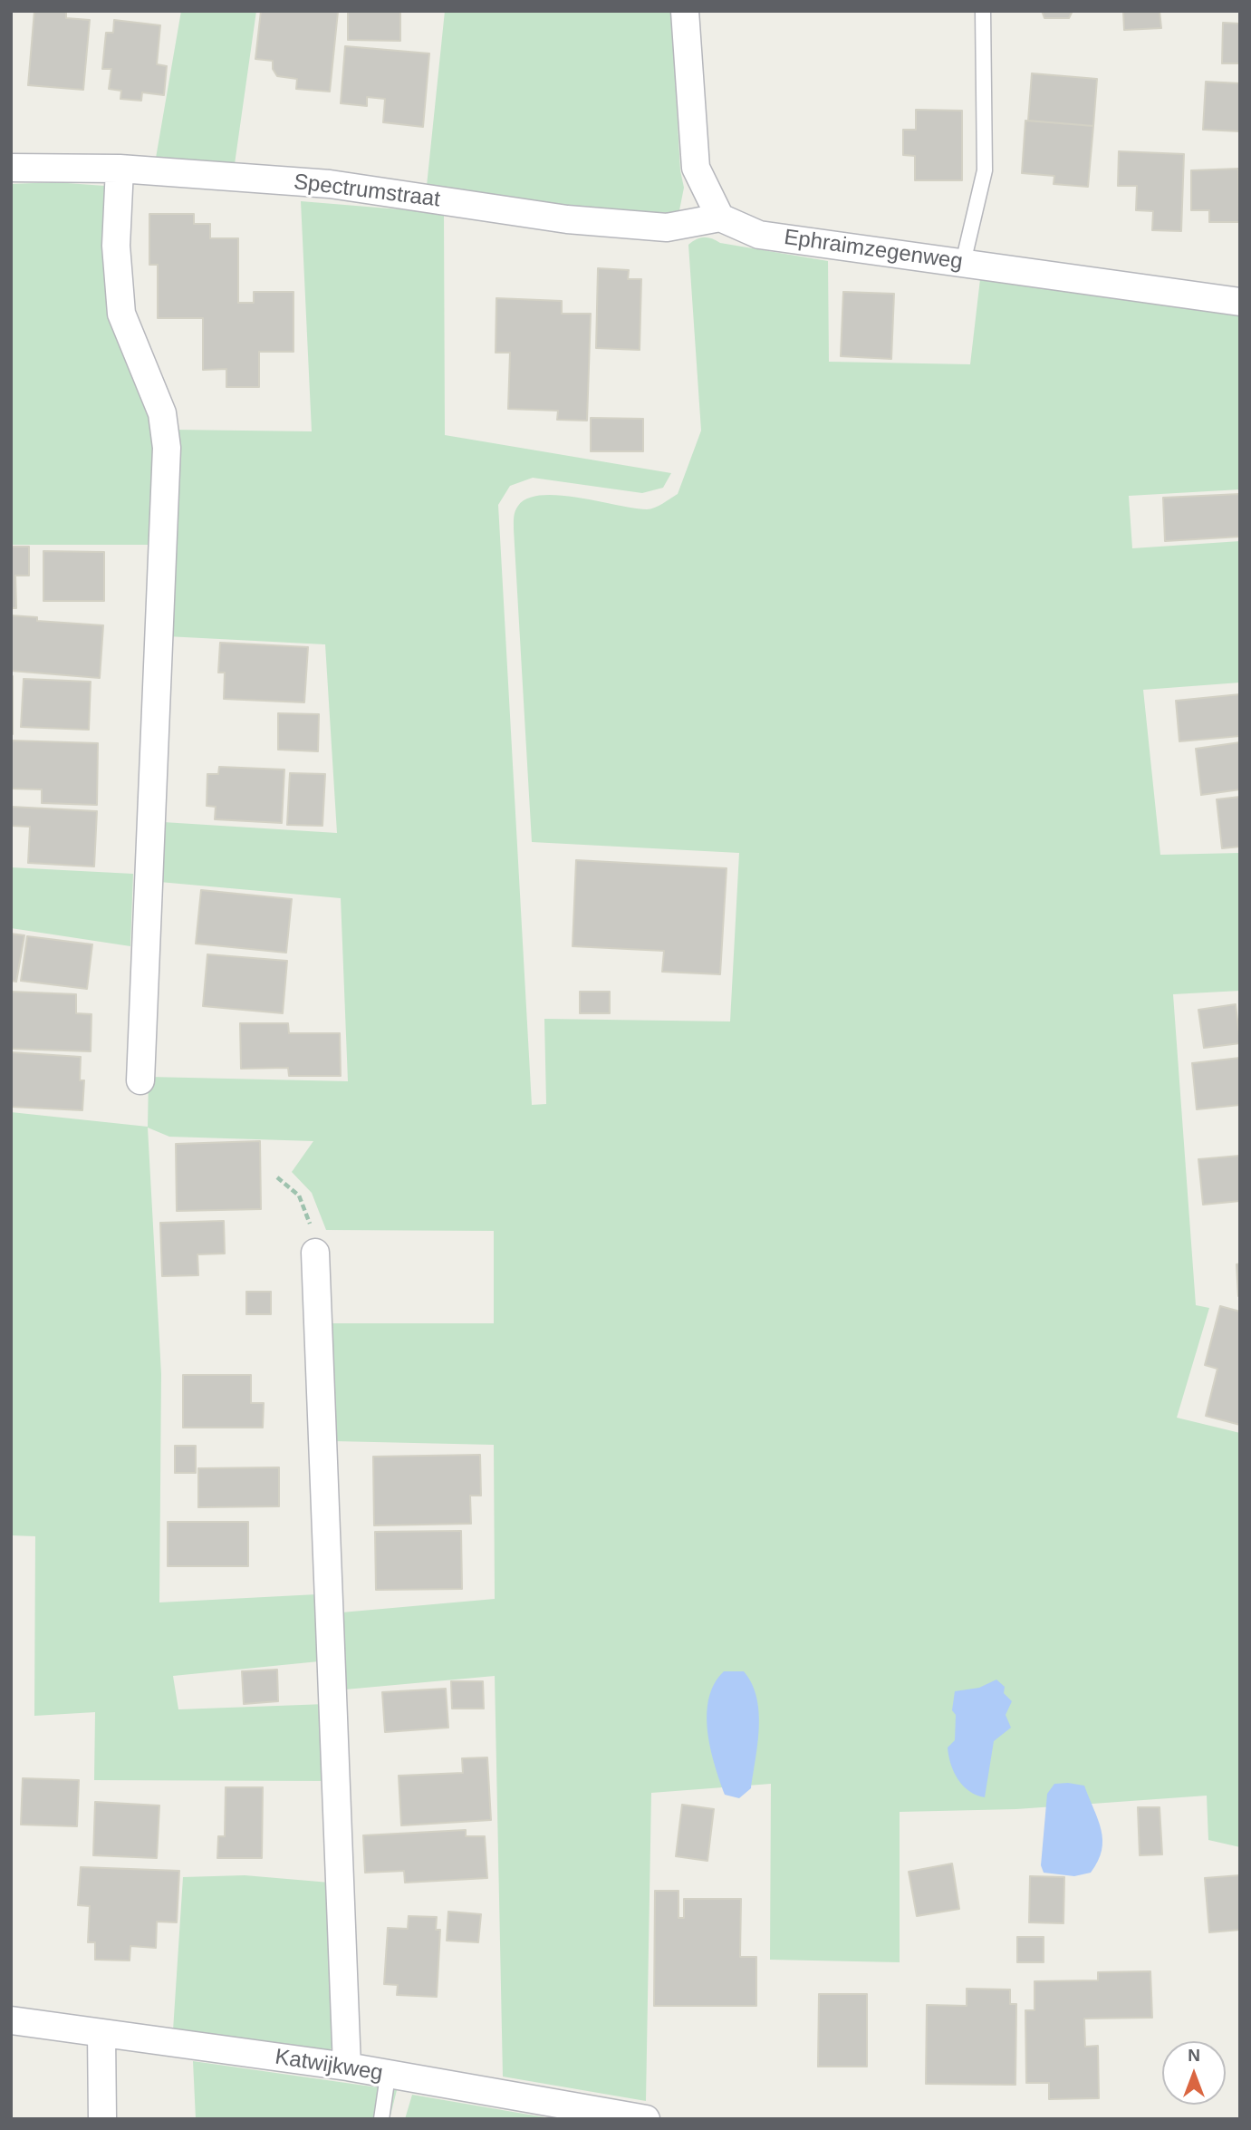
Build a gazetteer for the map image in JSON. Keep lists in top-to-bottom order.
{
  "streets": {
    "street": ["Spectrumstraat", "Ephraimzegenweg", "Katwijkweg"]
  },
  "crossings": [
    ["Spectrumstraat", "Ephraimzegenweg"]
  ],
  "north": "top"
}
